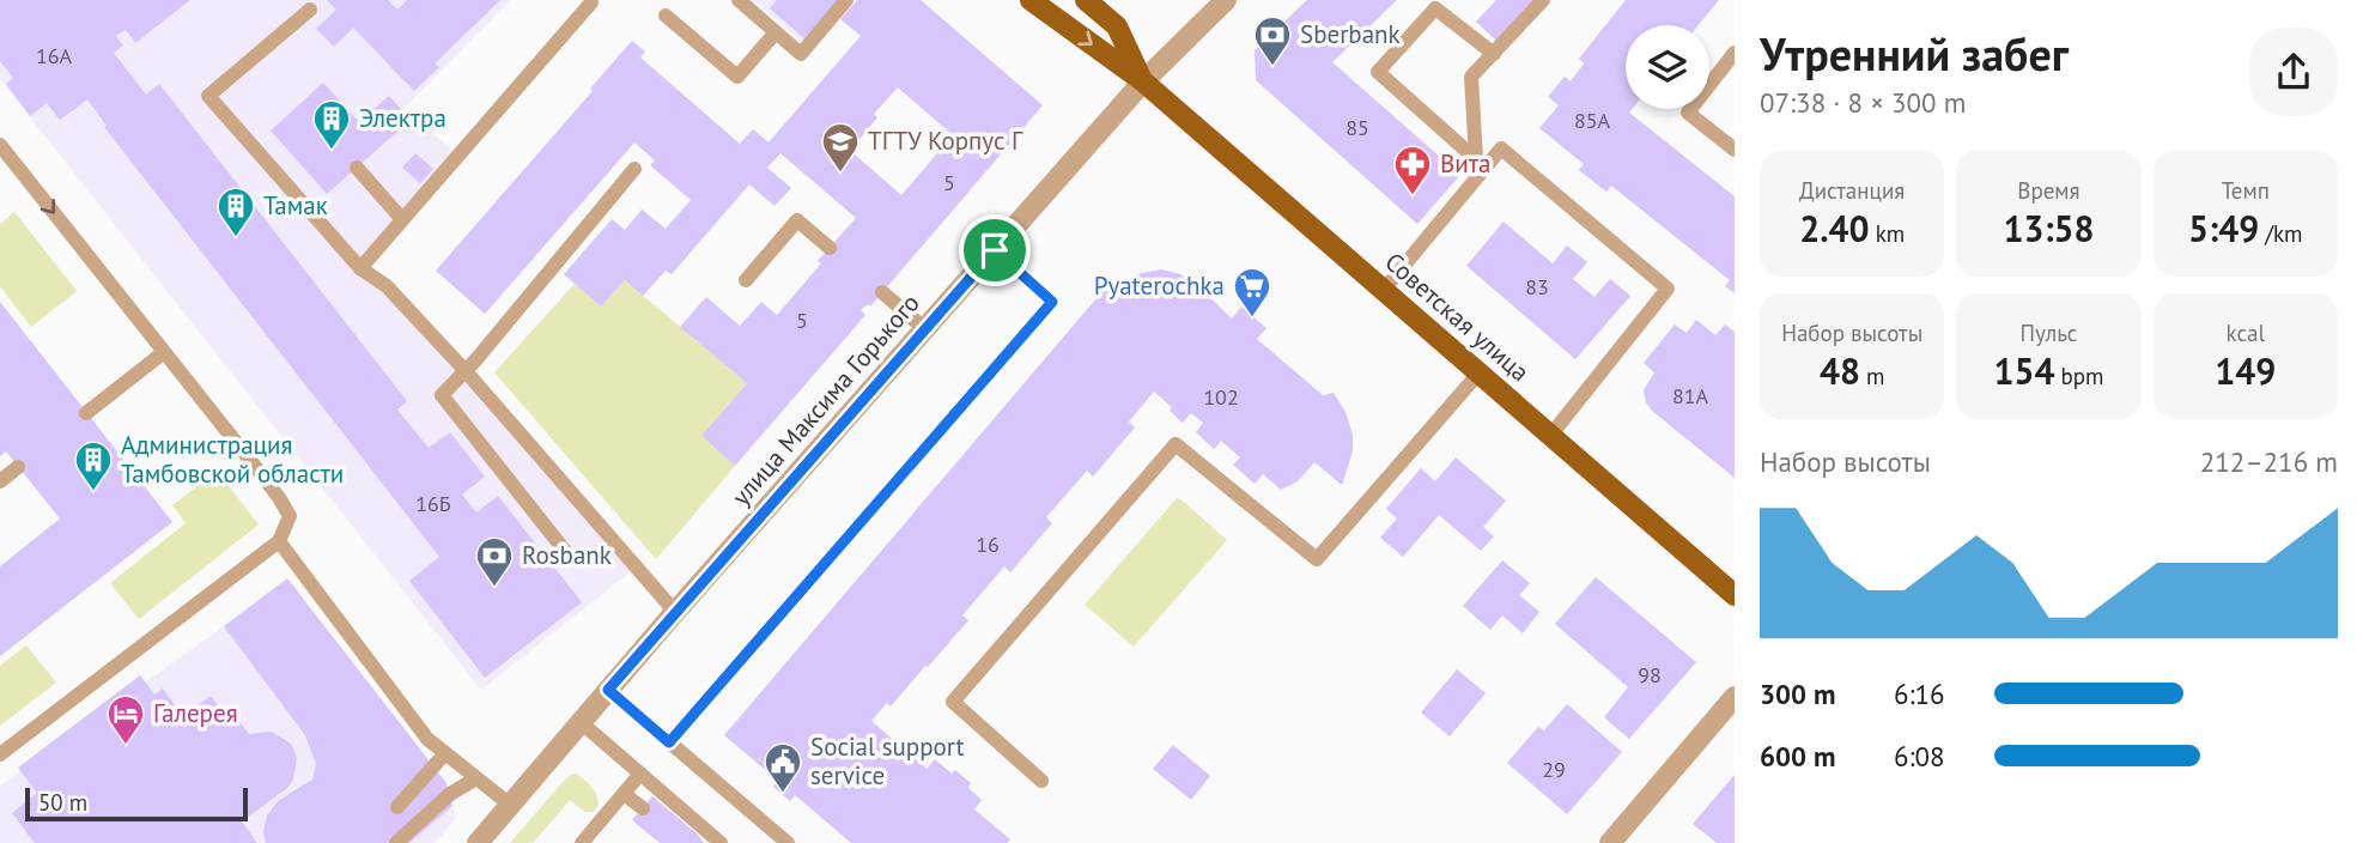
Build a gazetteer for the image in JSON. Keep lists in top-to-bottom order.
{
  "streets": {
    "main road": ["Советская улица"],
    "street": ["улица Максима Горького"]
  },
  "crossings": [
    ["Советская улица", "улица Максима Горького"]
  ],
  "places": {
    "bank": ["Sberbank", "Rosbank"],
    "building": ["Электра", "Тамак", "Администрация Тамбовской области"],
    "school or university": ["ТГТУ Корпус Г"],
    "pharmacy": ["Вита"],
    "supermarket": ["Pyaterochka"],
    "hotel": ["Галерея"],
    "public building": ["Social support service"]
  },
  "house_numbers": [
    "16А",
    "85А",
    "85",
    "5",
    "83",
    "5",
    "81А",
    "102",
    "16Б",
    "16",
    "98",
    "29"
  ],
  "scale_bar": "50 m",
  "page": {
    "heading": ["Утренний забег", "07:38 · 8 × 300 m"],
    "stats": [
      ["Дистанция", "2.40 km"],
      ["Время", "13:58"],
      ["Темп", "5:49 /km"],
      ["Набор высоты", "48 m"],
      ["Пульс", "154 bpm"],
      ["kcal", "149"]
    ],
    "chart": ["Набор высоты", "212–216 m"],
    "list": [
      {
        "name": "300 m",
        "note": "6:16"
      },
      {
        "name": "600 m",
        "note": "6:08"
      }
    ],
    "scale": "50 m"
  }
}
